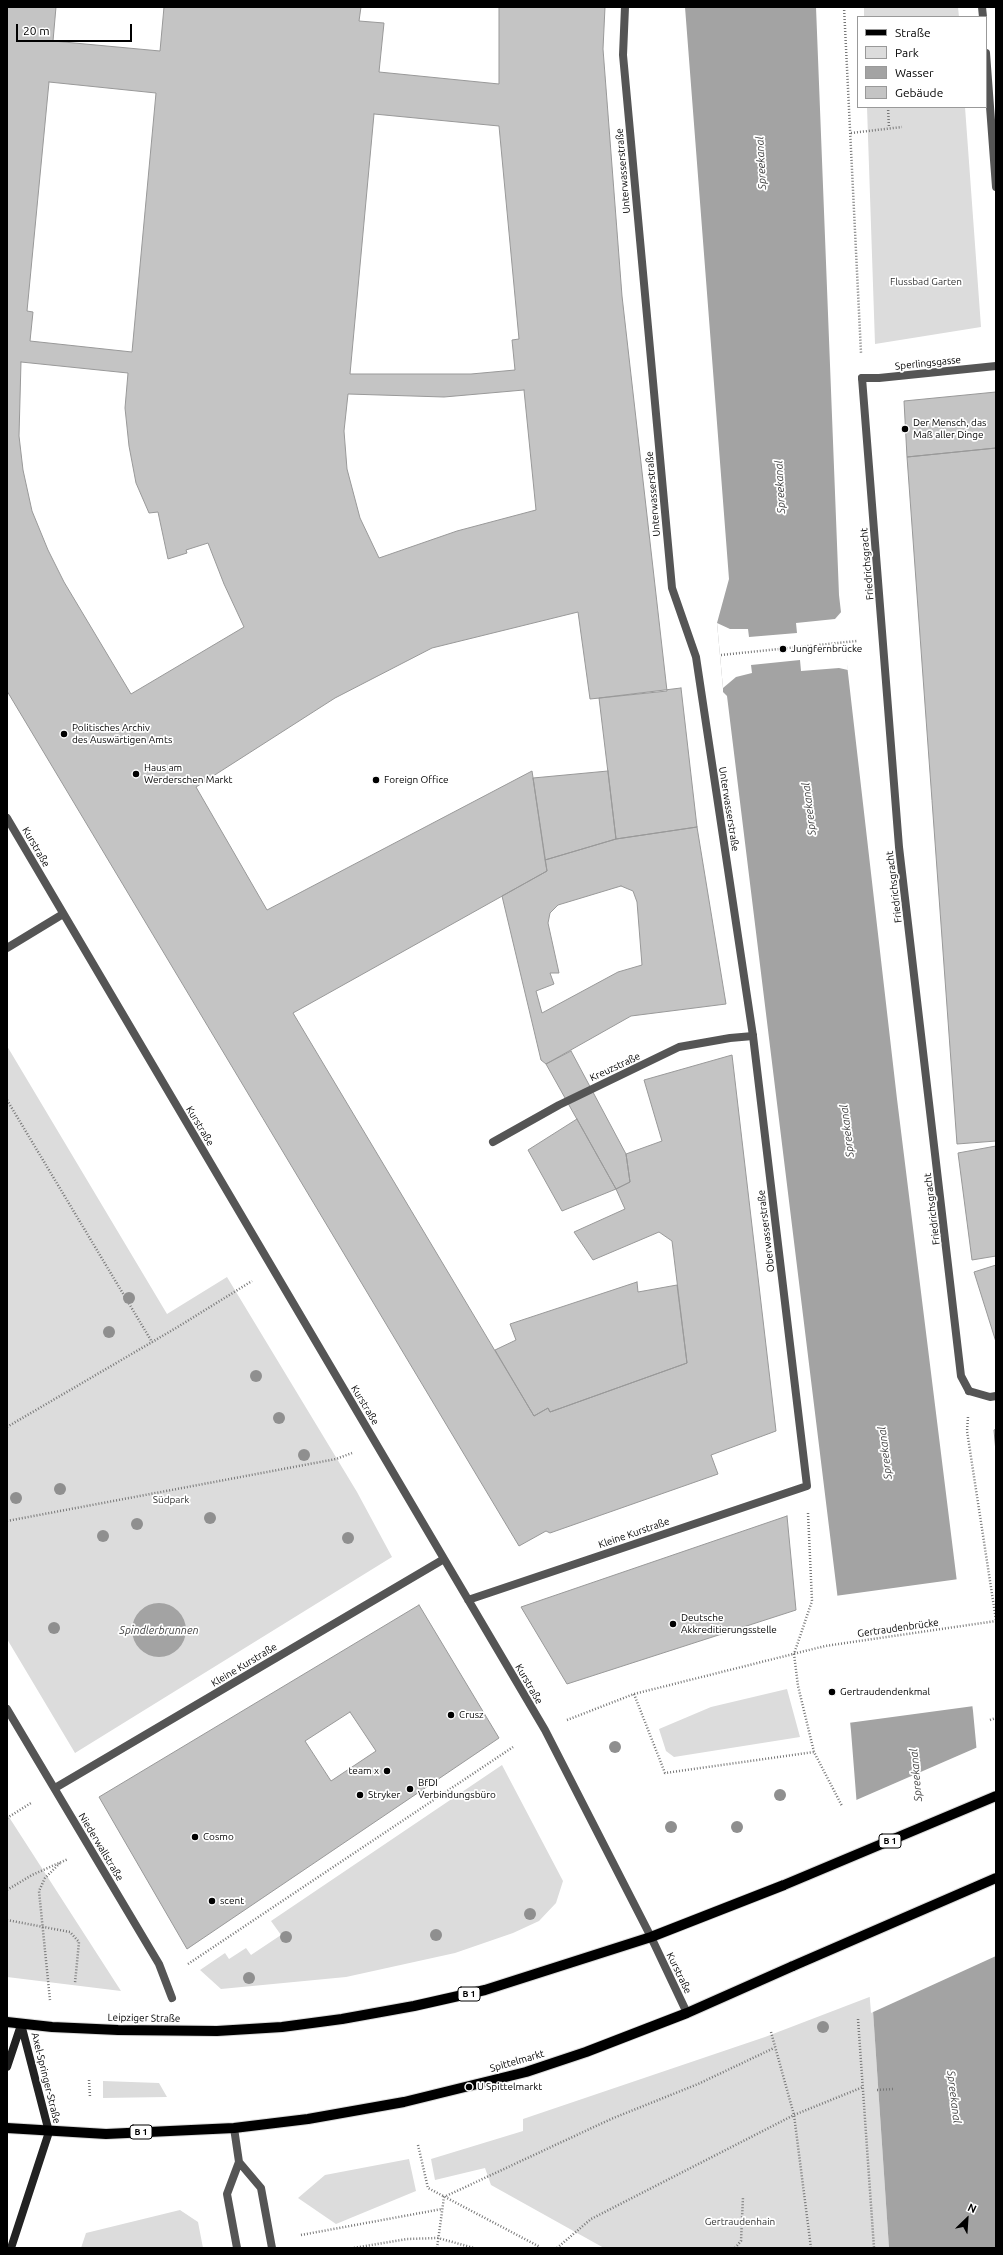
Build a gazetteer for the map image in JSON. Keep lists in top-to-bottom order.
{
  "streets": {
    "main road": [
      "B 1",
      "Leipziger Straße",
      "Spittelmarkt",
      "Axel-Springer-Straße"
    ],
    "street": [
      "Unterwasserstraße",
      "Sperlingsgasse",
      "Friedrichsgracht",
      "Kurstraße",
      "Kreuzstraße",
      "Oberwasserstraße",
      "Kleine Kurstraße",
      "Niederwallstraße"
    ],
    "path": ["Gertraudenbrücke"]
  },
  "crossings": [
    ["Unterwasserstraße", "Oberwasserstraße"],
    ["Sperlingsgasse", "Friedrichsgracht"],
    ["Kurstraße", "Kleine Kurstraße"],
    ["Kurstraße", "B 1"],
    ["Kurstraße", "Leipziger Straße"],
    ["Kurstraße", "Spittelmarkt"],
    ["Kreuzstraße", "Oberwasserstraße"],
    ["Oberwasserstraße", "Kleine Kurstraße"],
    ["Kleine Kurstraße", "Niederwallstraße"],
    ["B 1", "Leipziger Straße"],
    ["B 1", "Spittelmarkt"],
    ["B 1", "Axel-Springer-Straße"],
    ["Leipziger Straße", "Axel-Springer-Straße"]
  ],
  "water": ["Spreekanal", "Spindlerbrunnen"],
  "parks": ["Flussbad Garten", "Südpark", "Gertraudenhain"],
  "places": [
    "Der Mensch, das Maß aller Dinge",
    "Jungfernbrücke",
    "Politisches Archiv des Auswärtigen Amts",
    "Haus am Werderschen Markt",
    "Foreign Office",
    "Deutsche Akkreditierungsstelle",
    "Gertraudendenkmal",
    "Crusz",
    "team x",
    "BfDI Verbindungsbüro",
    "Stryker",
    "Cosmo",
    "scent",
    "U Spittelmarkt"
  ],
  "legend": [
    "Straße",
    "Park",
    "Wasser",
    "Gebäude"
  ],
  "scale_bar": "20 m",
  "north": "top right"
}
